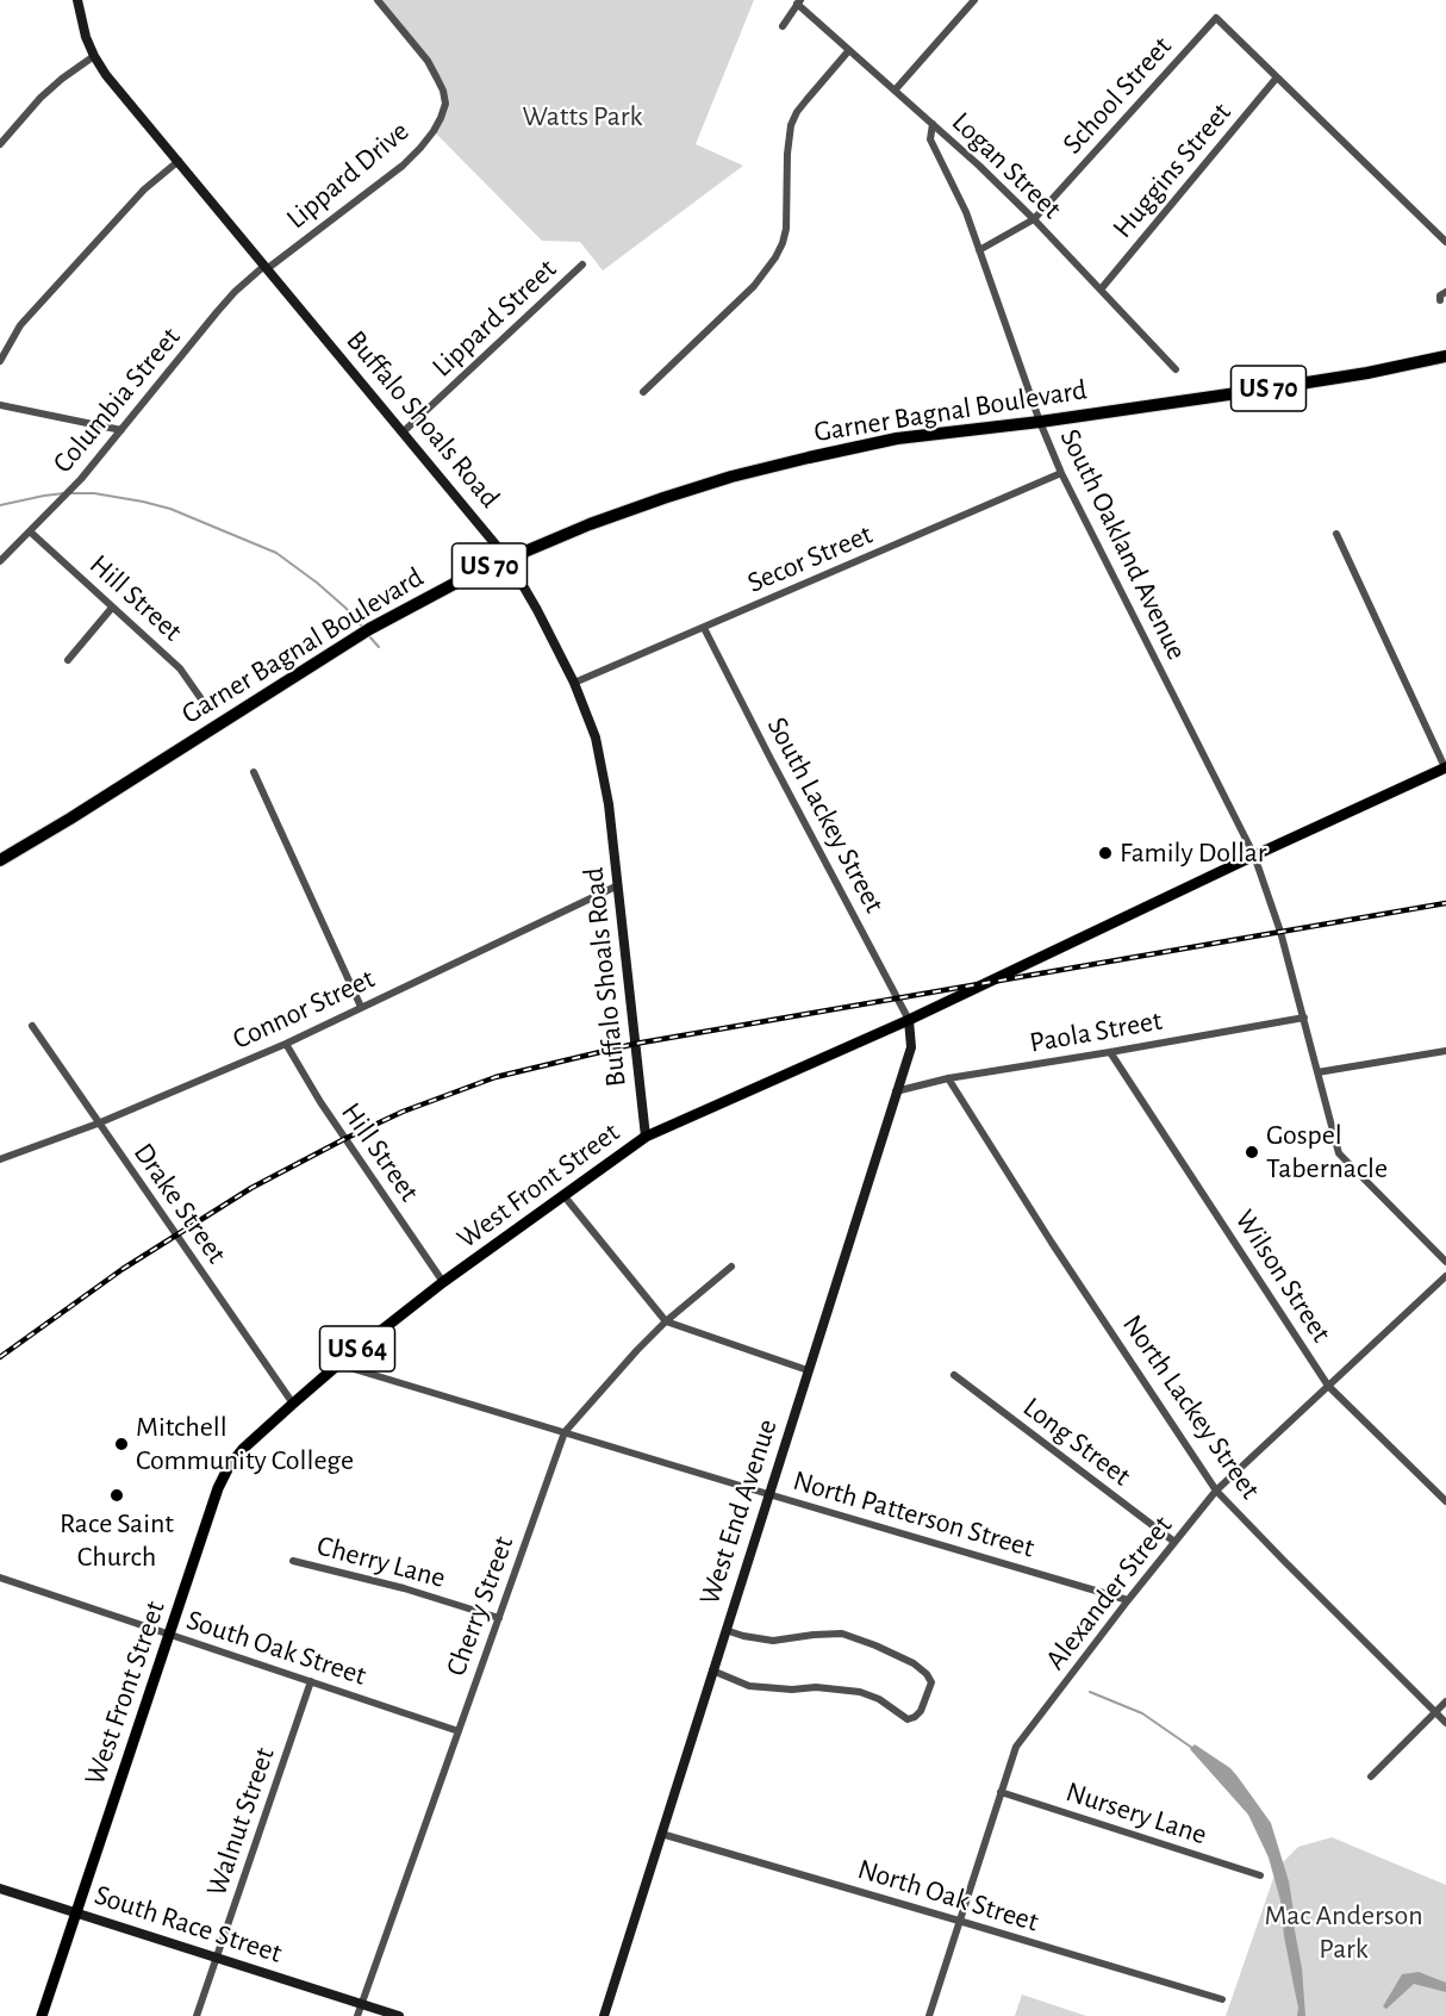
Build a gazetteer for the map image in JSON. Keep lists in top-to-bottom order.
{
  "streets": {
    "highway": ["US 70", "Garner Bagnal Boulevard"],
    "main road": ["West Front Street", "US 64"],
    "street": [
      "School Street",
      "Logan Street",
      "Huggins Street",
      "Lippard Drive",
      "Lippard Street",
      "Columbia Street",
      "Buffalo Shoals Road",
      "South Oakland Avenue",
      "Secor Street",
      "Hill Street",
      "South Lackey Street",
      "Connor Street",
      "Paola Street",
      "Drake Street",
      "Wilson Street",
      "North Lackey Street",
      "Long Street",
      "West End Avenue",
      "North Patterson Street",
      "Cherry Lane",
      "Alexander Street",
      "Cherry Street",
      "South Oak Street",
      "Nursery Lane",
      "Walnut Street",
      "North Oak Street",
      "South Race Street"
    ]
  },
  "crossings": [
    ["School Street", "Logan Street"],
    ["School Street", "Huggins Street"],
    ["School Street", "South Oakland Avenue"],
    ["Logan Street", "Huggins Street"],
    ["Logan Street", "South Oakland Avenue"],
    ["Lippard Drive", "Columbia Street"],
    ["Lippard Drive", "Buffalo Shoals Road"],
    ["Lippard Street", "Buffalo Shoals Road"],
    ["Columbia Street", "Buffalo Shoals Road"],
    ["Columbia Street", "Hill Street"],
    ["Garner Bagnal Boulevard", "Buffalo Shoals Road"],
    ["Garner Bagnal Boulevard", "South Oakland Avenue"],
    ["Buffalo Shoals Road", "Secor Street"],
    ["Buffalo Shoals Road", "Connor Street"],
    ["Buffalo Shoals Road", "West Front Street"],
    ["South Oakland Avenue", "Secor Street"],
    ["South Oakland Avenue", "Paola Street"],
    ["South Oakland Avenue", "West Front Street"],
    ["Secor Street", "South Lackey Street"],
    ["Hill Street", "Connor Street"],
    ["Hill Street", "West Front Street"],
    ["South Lackey Street", "West Front Street"],
    ["South Lackey Street", "West End Avenue"],
    ["Connor Street", "Drake Street"],
    ["Paola Street", "Wilson Street"],
    ["Paola Street", "North Lackey Street"],
    ["Paola Street", "West End Avenue"],
    ["West Front Street", "Drake Street"],
    ["West Front Street", "West End Avenue"],
    ["West Front Street", "North Patterson Street"],
    ["West Front Street", "South Oak Street"],
    ["West Front Street", "South Race Street"],
    ["Wilson Street", "Alexander Street"],
    ["North Lackey Street", "Alexander Street"],
    ["Long Street", "Alexander Street"],
    ["West End Avenue", "North Patterson Street"],
    ["West End Avenue", "North Oak Street"],
    ["North Patterson Street", "Alexander Street"],
    ["North Patterson Street", "Cherry Street"],
    ["Cherry Lane", "Cherry Street"],
    ["Alexander Street", "Nursery Lane"],
    ["Alexander Street", "North Oak Street"],
    ["Cherry Street", "South Oak Street"],
    ["Cherry Street", "South Race Street"],
    ["South Oak Street", "Walnut Street"],
    ["Walnut Street", "South Race Street"]
  ],
  "parks": ["Watts Park", "Mac Anderson Park"],
  "places": [
    "Family Dollar",
    "Gospel Tabernacle",
    "Mitchell Community College",
    "Race Saint Church"
  ]
}
